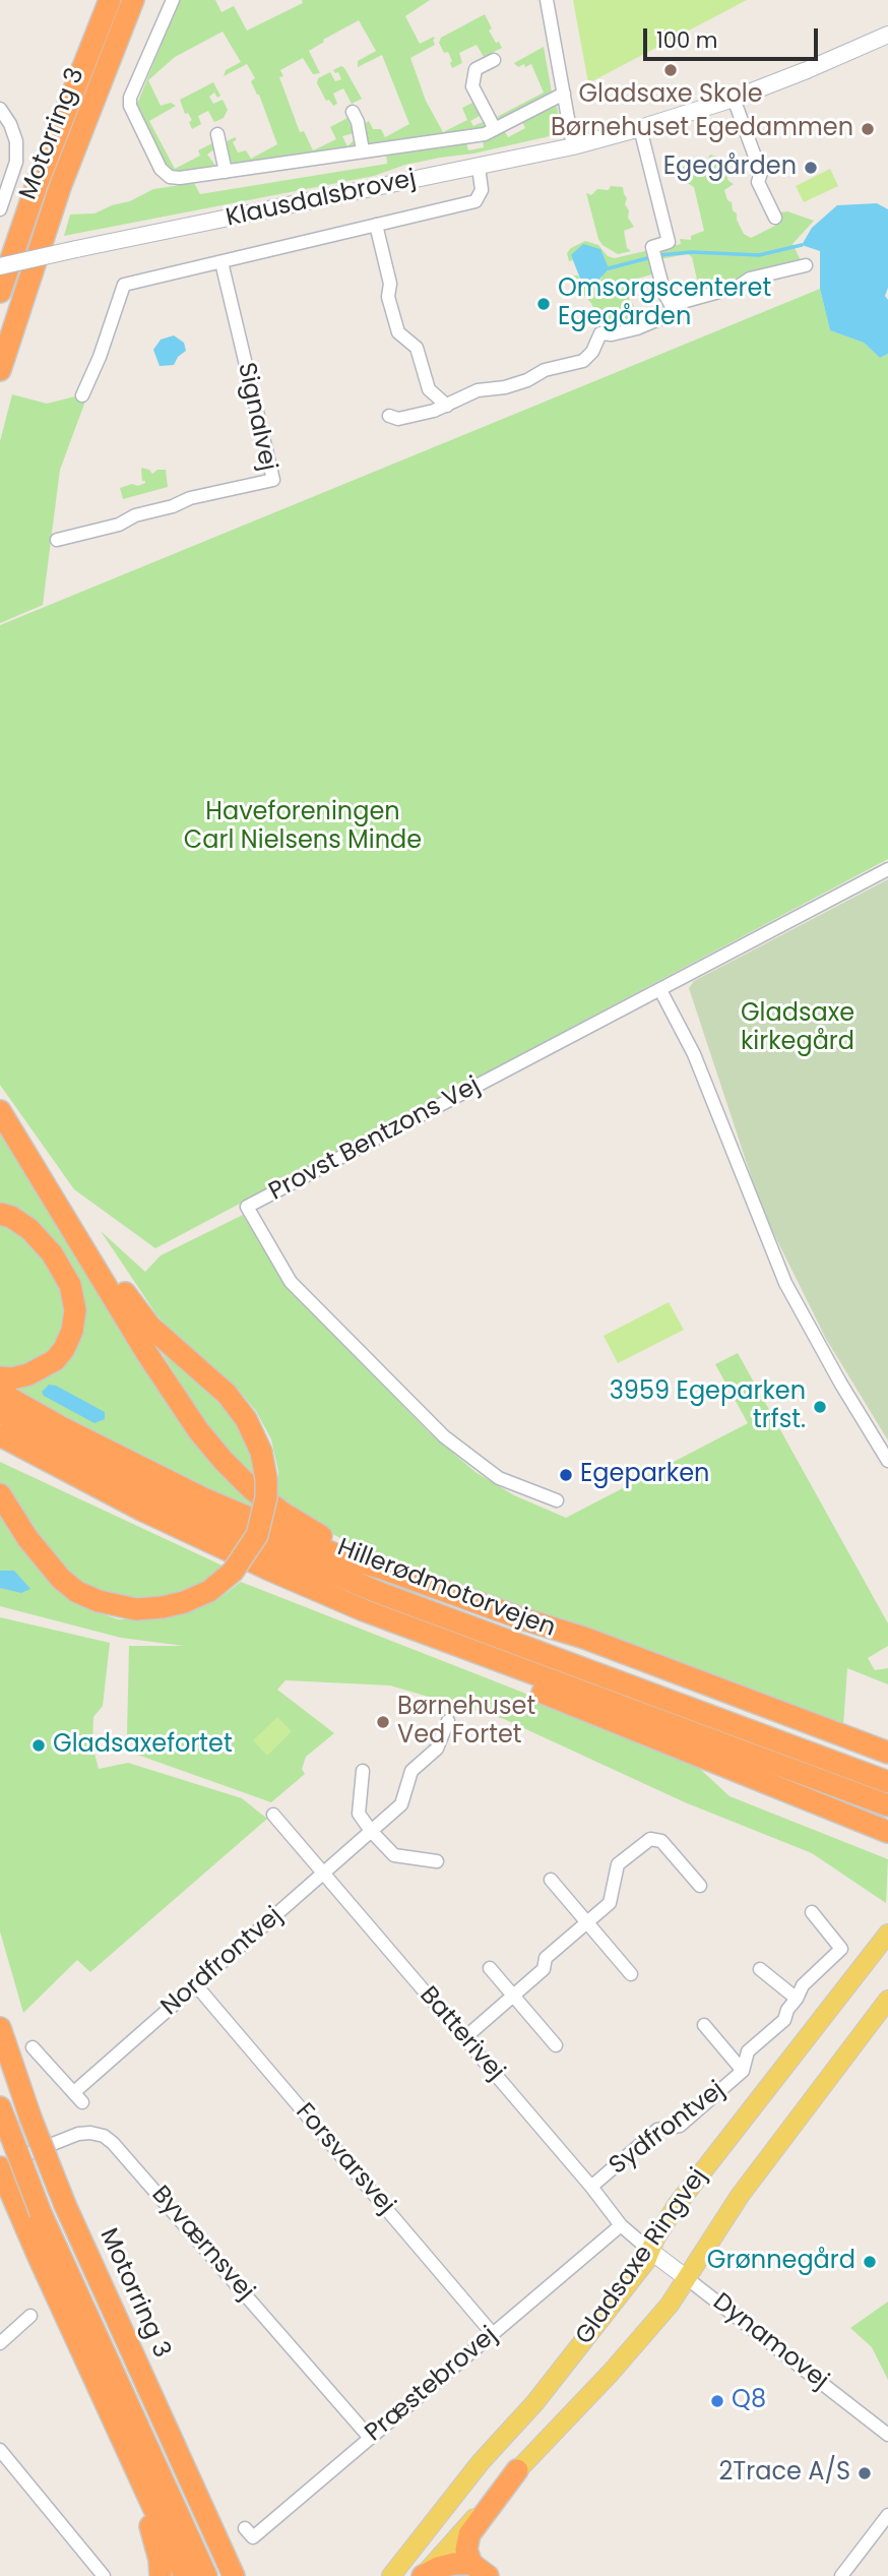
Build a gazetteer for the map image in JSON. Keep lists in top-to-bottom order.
{
  "streets": {
    "highway": ["Motorring 3", "Hillerødmotorvejen"],
    "main road": ["Gladsaxe Ringvej"],
    "street": [
      "Klausdalsbrovej",
      "Signalvej",
      "Provst Bentzons Vej",
      "Nordfrontvej",
      "Batterivej",
      "Sydfrontvej",
      "Forsvarsvej",
      "Byværnsvej",
      "Dynamovej",
      "Præstebrovej"
    ]
  },
  "crossings": [
    ["Nordfrontvej", "Batterivej"],
    ["Nordfrontvej", "Forsvarsvej"],
    ["Batterivej", "Sydfrontvej"],
    ["Batterivej", "Gladsaxe Ringvej"],
    ["Batterivej", "Dynamovej"],
    ["Batterivej", "Præstebrovej"],
    ["Forsvarsvej", "Præstebrovej"],
    ["Byværnsvej", "Præstebrovej"],
    ["Gladsaxe Ringvej", "Dynamovej"]
  ],
  "parks": ["Haveforeningen Carl Nielsens Minde", "Gladsaxe kirkegård"],
  "places": [
    "Gladsaxe Skole",
    "Børnehuset Egedammen",
    "Egegården",
    "Omsorgscenteret Egegården",
    "3959 Egeparken trfst.",
    "Egeparken",
    "Børnehuset Ved Fortet",
    "Gladsaxefortet",
    "Grønnegård",
    "Q8",
    "2Trace A/S"
  ],
  "scale_bar": "100 m"
}
